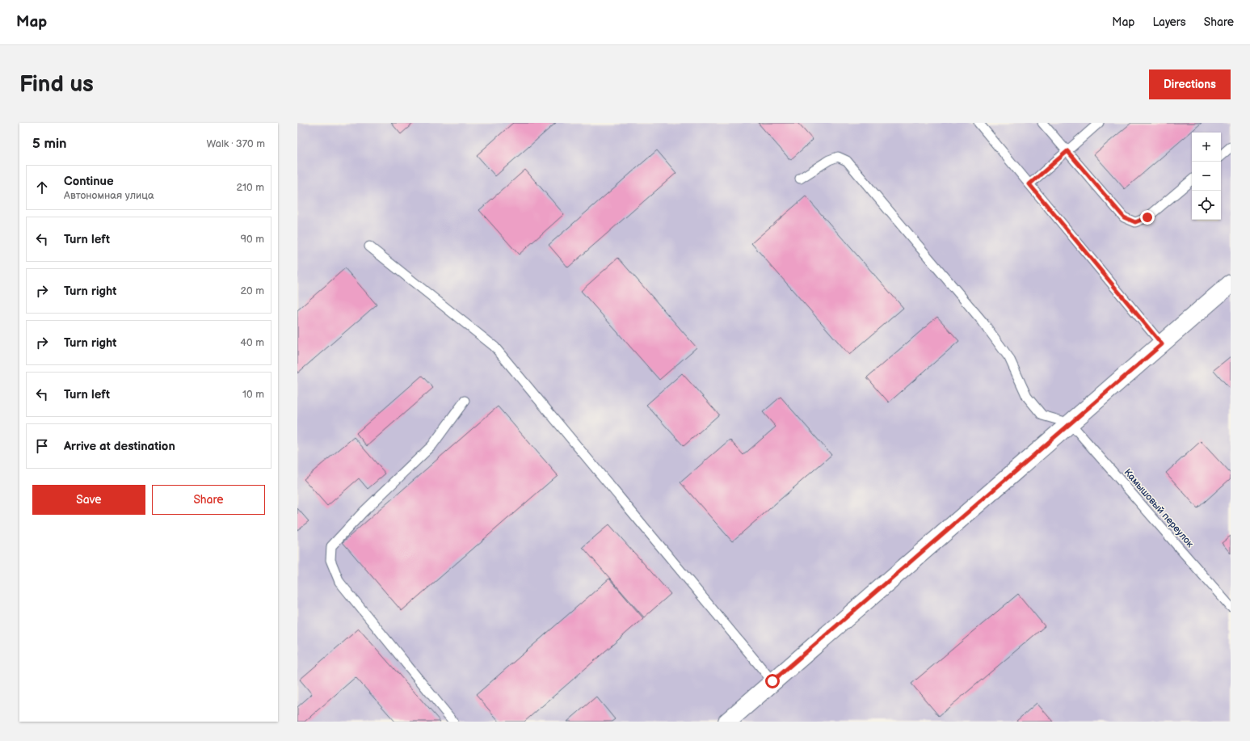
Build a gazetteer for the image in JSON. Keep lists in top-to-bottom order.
{
  "streets": {
    "lane": ["Камышовый переулок"]
  },
  "page": {
    "header": "Map",
    "nav": ["Map", "Layers", "Share"],
    "buttons": [
      "Directions",
      ["Save", "Share"]
    ],
    "title": "Find us",
    "heading": ["5 min", "Walk · 370 m"],
    "map_buttons": ["+", "−"],
    "list": [
      ["Continue", "Автономная улица", "210 m"],
      ["Turn left", "90 m"],
      ["Turn right", "20 m"],
      ["Turn right", "40 m"],
      ["Turn left", "10 m"],
      "Arrive at destination"
    ]
  }
}
